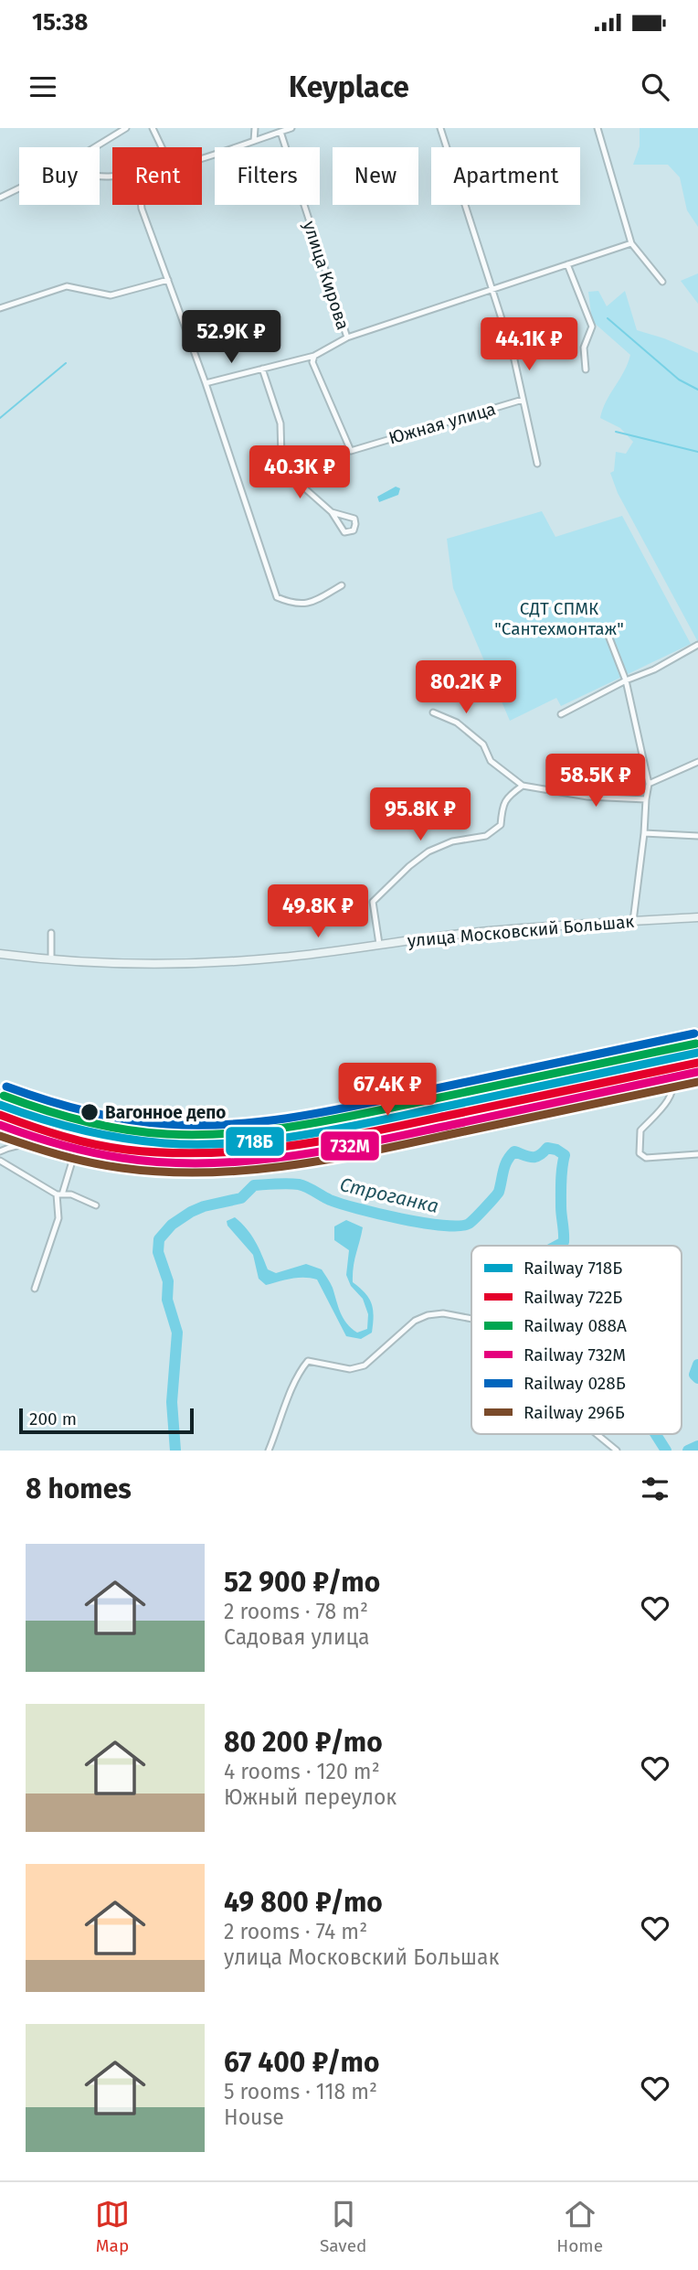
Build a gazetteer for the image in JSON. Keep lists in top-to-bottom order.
{
  "streets": {
    "street": ["улица Кирова", "Южная улица", "улица Московский Большак"]
  },
  "water": ["Строганка"],
  "parks": ["СДТ СПМК \"Сантехмонтаж\""],
  "places": ["Вагонное депо"],
  "lines": [
    "rail line 028Б",
    "rail line 088А",
    "rail line 718Б",
    "rail line 722Б",
    "rail line 732М",
    "rail line 296Б"
  ],
  "legend": [
    "Railway 718Б",
    "Railway 722Б",
    "Railway 088А",
    "Railway 732М",
    "Railway 028Б",
    "Railway 296Б"
  ],
  "scale_bar": "200 m",
  "page": {
    "status": "15:38",
    "header": "Keyplace",
    "chip": [
      "Buy",
      "Rent",
      "Filters",
      "New",
      "Apartment"
    ],
    "price": [
      "52.9K ₽",
      "44.1K ₽",
      "40.3K ₽",
      "80.2K ₽",
      "58.5K ₽",
      "95.8K ₽",
      "49.8K ₽",
      "67.4K ₽"
    ],
    "scale": "200 m",
    "heading": "8 homes",
    "list": [
      {
        "name": "52 900 ₽/mo",
        "note": "2 rooms · 78 m² · Садовая улица"
      },
      {
        "name": "80 200 ₽/mo",
        "note": "4 rooms · 120 m² · Южный переулок"
      },
      {
        "name": "49 800 ₽/mo",
        "note": "2 rooms · 74 m² · улица Московский Большак"
      },
      {
        "name": "67 400 ₽/mo",
        "note": "5 rooms · 118 m² · House"
      }
    ],
    "tabs": ["Map", "Saved", "Home"]
  }
}
